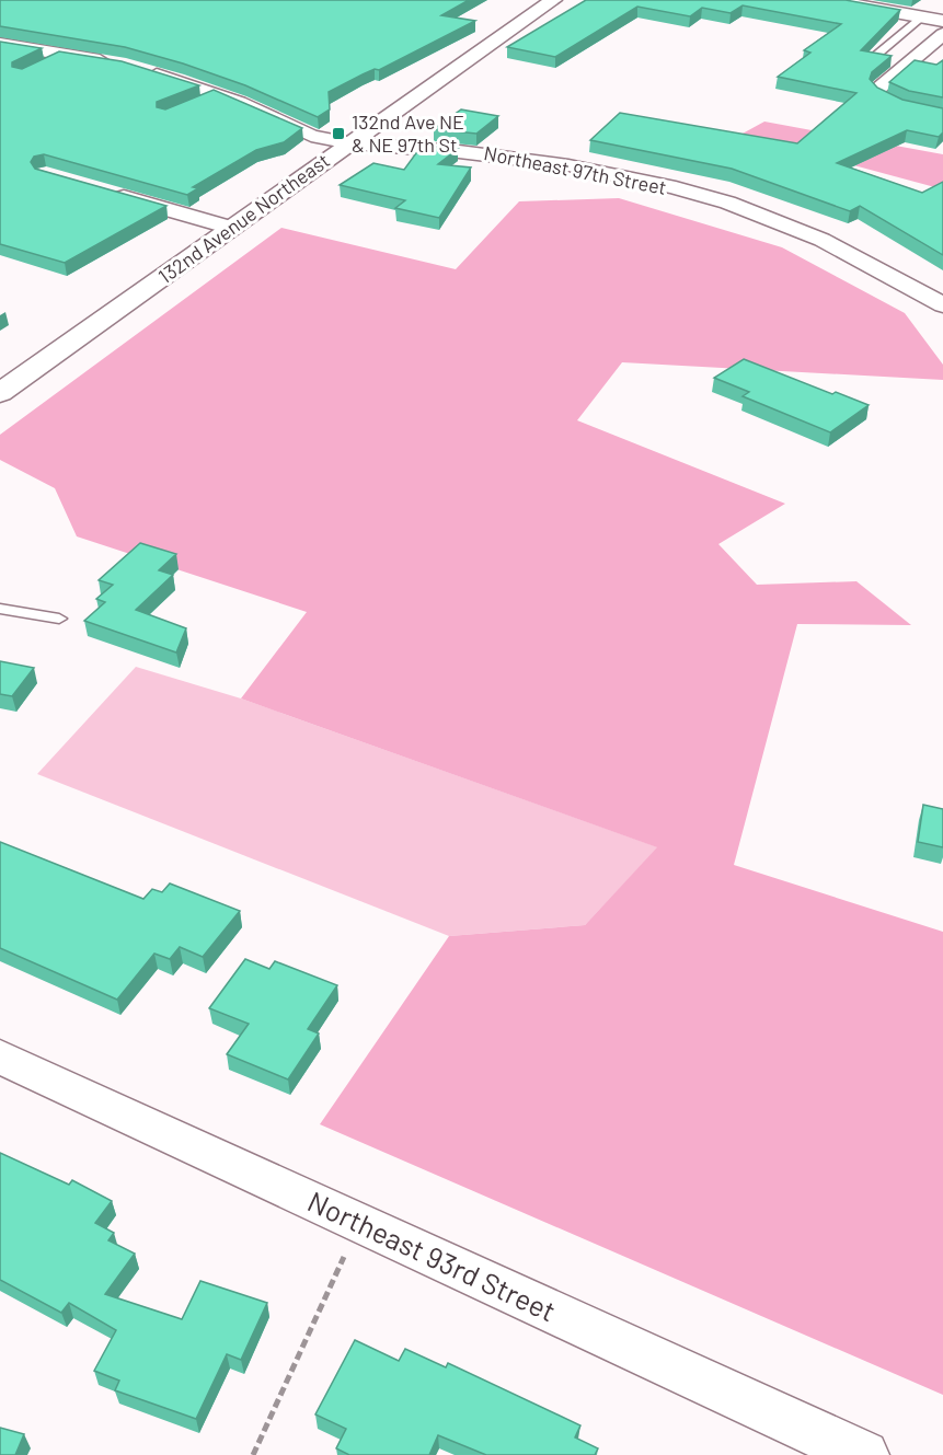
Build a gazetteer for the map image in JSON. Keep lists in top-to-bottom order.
{
  "streets": {
    "street": ["Northeast 97th Street", "132nd Avenue Northeast", "Northeast 93rd Street"]
  },
  "crossings": [
    ["Northeast 97th Street", "132nd Avenue Northeast"]
  ],
  "places": {
    "transit": ["132nd Ave NE & NE 97th St"]
  }
}
